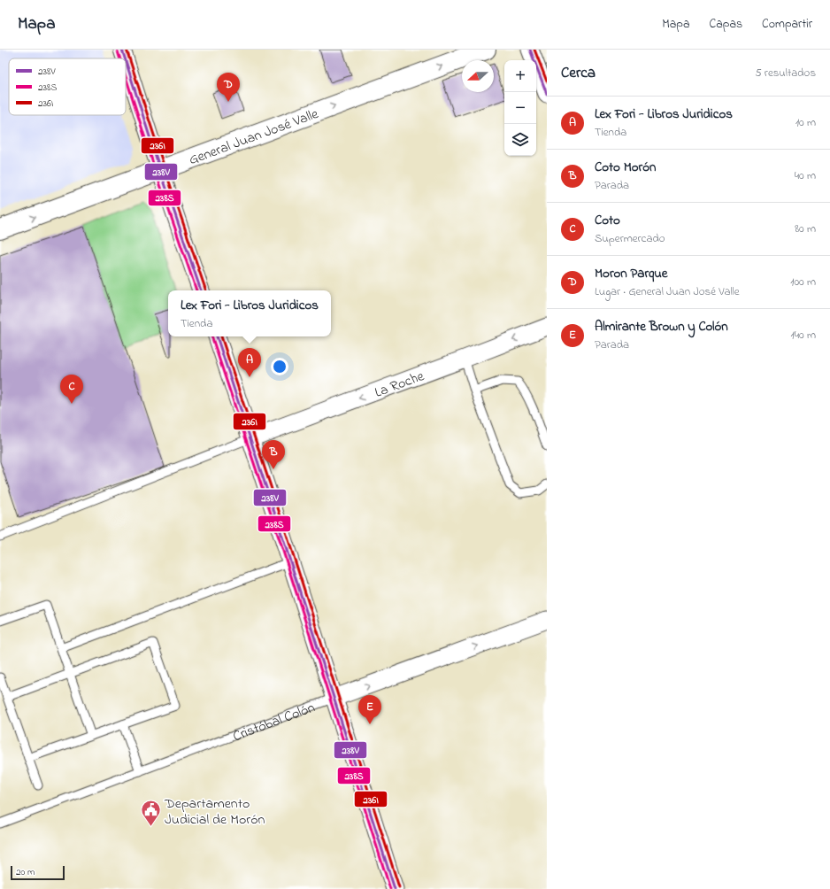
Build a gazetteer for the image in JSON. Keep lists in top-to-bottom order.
{
  "streets": {
    "street": ["General Juan José Valle", "La Roche", "Cristóbal Colón"]
  },
  "one_way": ["General Juan José Valle", "La Roche", "Cristóbal Colón"],
  "places": {
    "public building": ["Departamento Judicial de Morón"]
  },
  "lines": ["transit line 238V", "transit line 236I", "transit line 238S"],
  "legend": ["238V", "238S", "236I"],
  "scale_bar": "20 m",
  "north": "left",
  "page": {
    "header": "Mapa",
    "nav": ["Mapa", "Capas", "Compartir"],
    "heading": ["Cerca", "5 resultados"],
    "map_buttons": ["+", "−"],
    "pins": [
      "D",
      "A",
      "C",
      "B",
      "E"
    ],
    "list": [
      {
        "mark": "A",
        "name": "Lex Fori - Libros Juridicos",
        "note": "Tienda",
        "value": "10 m"
      },
      {
        "mark": "B",
        "name": "Coto Morón",
        "note": "Parada",
        "value": "40 m"
      },
      {
        "mark": "C",
        "name": "Coto",
        "note": "Supermercado",
        "value": "80 m"
      },
      {
        "mark": "D",
        "name": "Moron Parque",
        "note": "Lugar · General Juan José Valle",
        "value": "100 m"
      },
      {
        "mark": "E",
        "name": "Almirante Brown y Colón",
        "note": "Parada",
        "value": "140 m"
      }
    ],
    "popup": ["Lex Fori - Libros Juridicos", "Tienda"],
    "scale": "20 m"
  }
}
